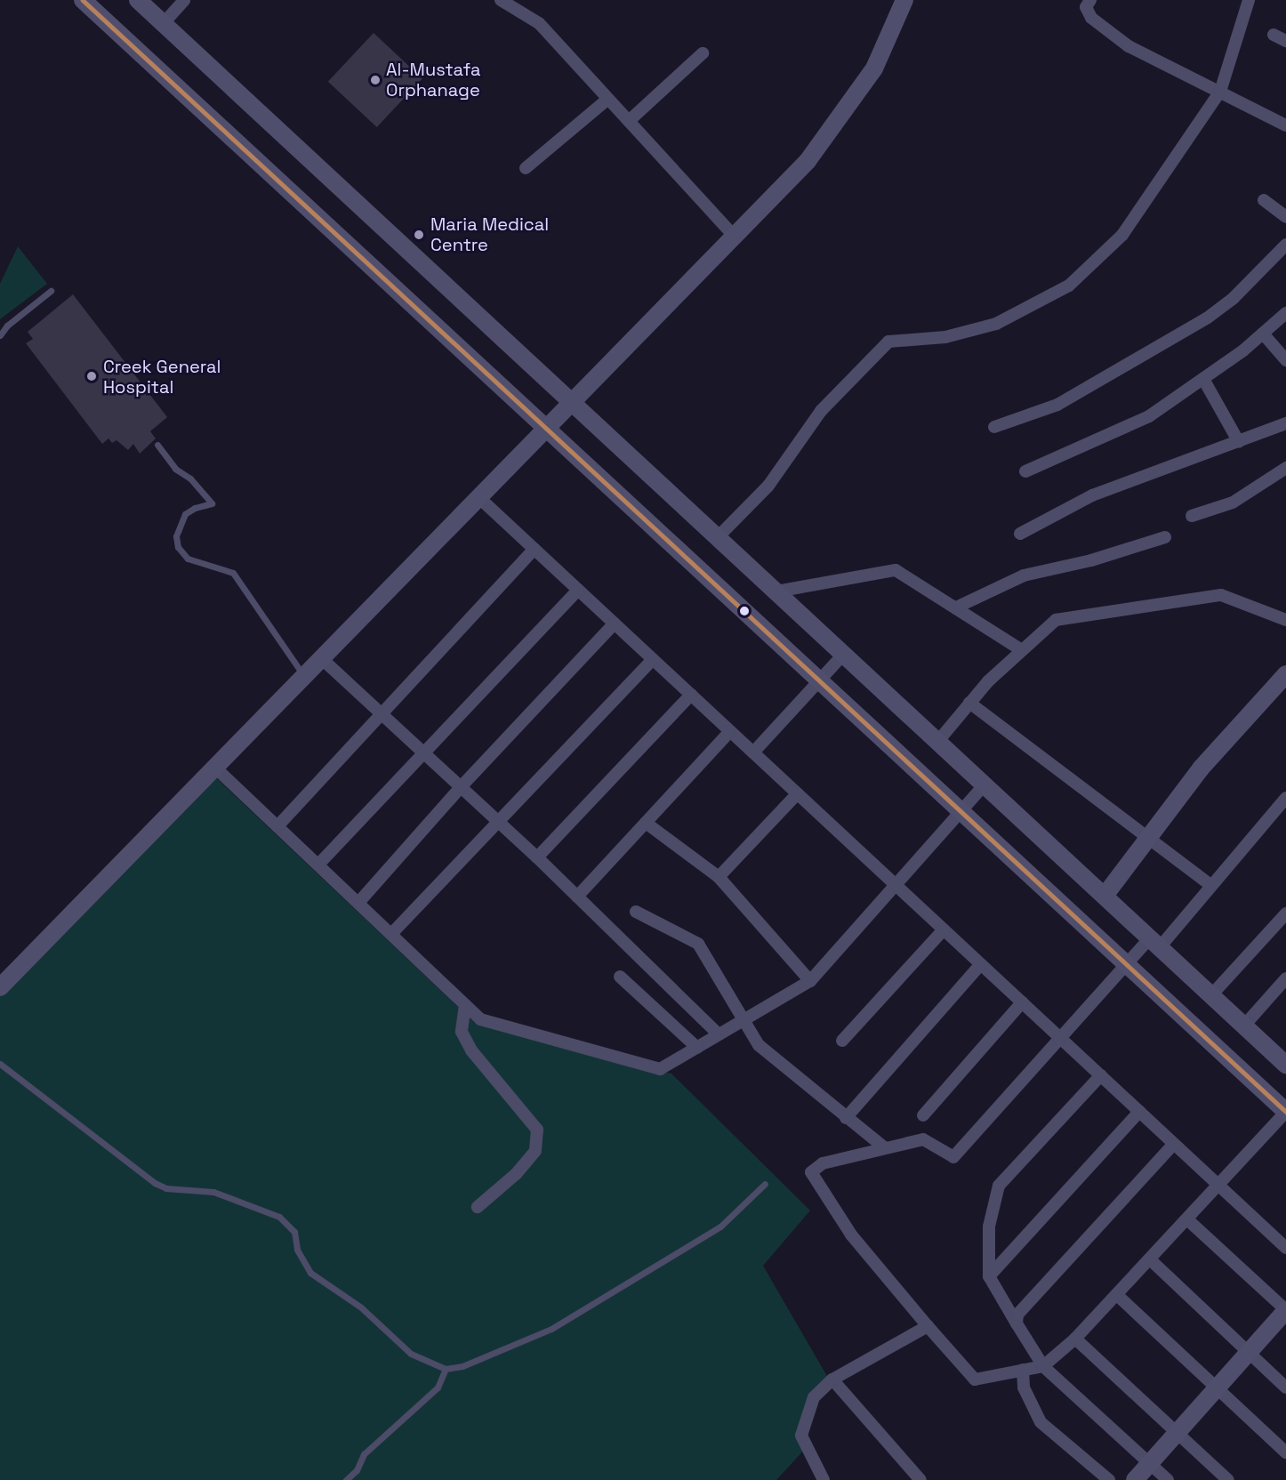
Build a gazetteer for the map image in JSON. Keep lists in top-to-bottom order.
{
  "places": ["Al-Mustafa Orphanage", "Maria Medical Centre", "Creek General Hospital"]
}
